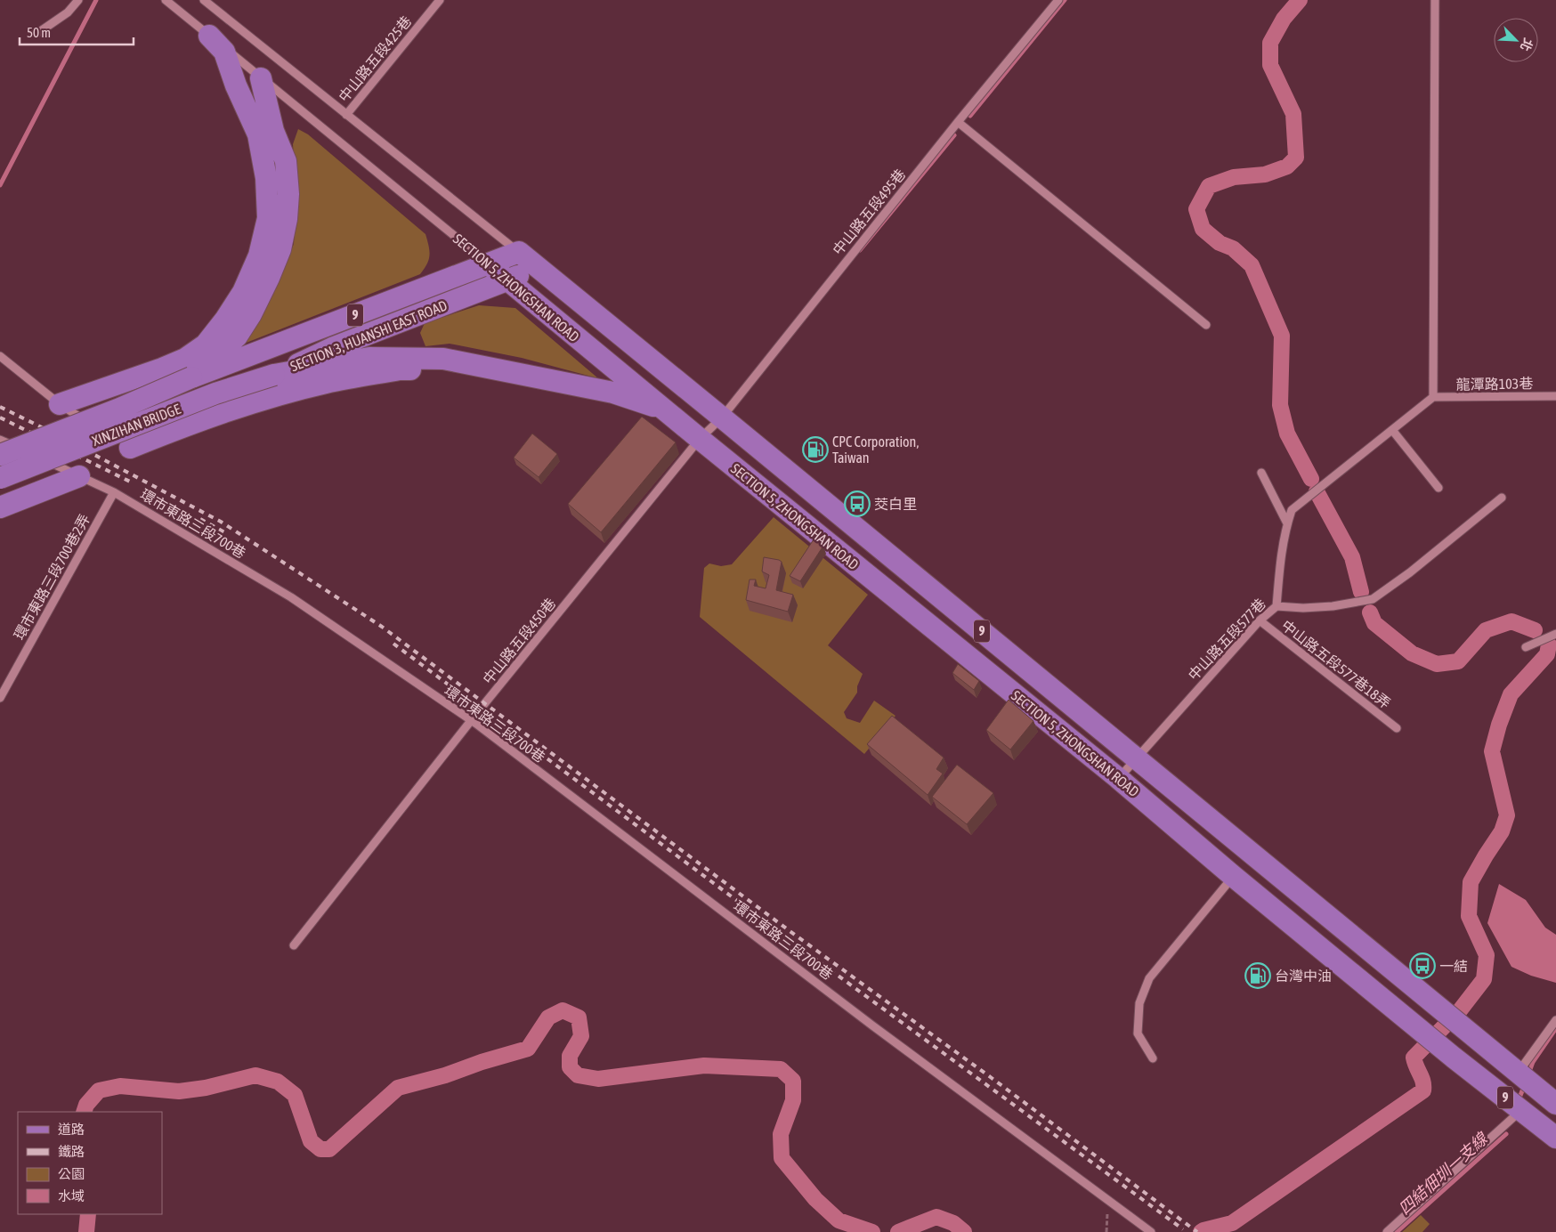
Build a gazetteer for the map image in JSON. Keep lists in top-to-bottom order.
{
  "streets": {
    "main road": [
      "SECTION 5, ZHONGSHAN ROAD",
      "9",
      "SECTION 3, HUANSHI EAST ROAD",
      "XINZIHAN BRIDGE"
    ],
    "street": [
      "中山路五段425巷",
      "中山路五段495巷",
      "龍潭路103巷",
      "環市東路三段700巷",
      "環市東路三段700巷2弄",
      "中山路五段577巷",
      "中山路五段450巷",
      "中山路五段577巷18弄"
    ]
  },
  "crossings": [
    ["中山路五段425巷", "SECTION 5, ZHONGSHAN ROAD"],
    ["中山路五段495巷", "SECTION 5, ZHONGSHAN ROAD"],
    ["中山路五段495巷", "中山路五段450巷"],
    ["SECTION 5, ZHONGSHAN ROAD", "9"],
    ["SECTION 5, ZHONGSHAN ROAD", "SECTION 3, HUANSHI EAST ROAD"],
    ["SECTION 5, ZHONGSHAN ROAD", "中山路五段577巷"],
    ["SECTION 5, ZHONGSHAN ROAD", "中山路五段450巷"],
    ["SECTION 3, HUANSHI EAST ROAD", "XINZIHAN BRIDGE"],
    ["龍潭路103巷", "中山路五段577巷"],
    ["環市東路三段700巷", "環市東路三段700巷2弄"],
    ["環市東路三段700巷", "中山路五段450巷"],
    ["中山路五段577巷", "中山路五段577巷18弄"]
  ],
  "water": ["四結佃圳一支線"],
  "places": {
    "fuel station": ["CPC Corporation, Taiwan", "台灣中油"],
    "bus stop": ["茭白里", "一結"]
  },
  "legend": [
    "道路",
    "鐵路",
    "公園",
    "水域"
  ],
  "scale_bar": "50 m",
  "north": "bottom right"
}
